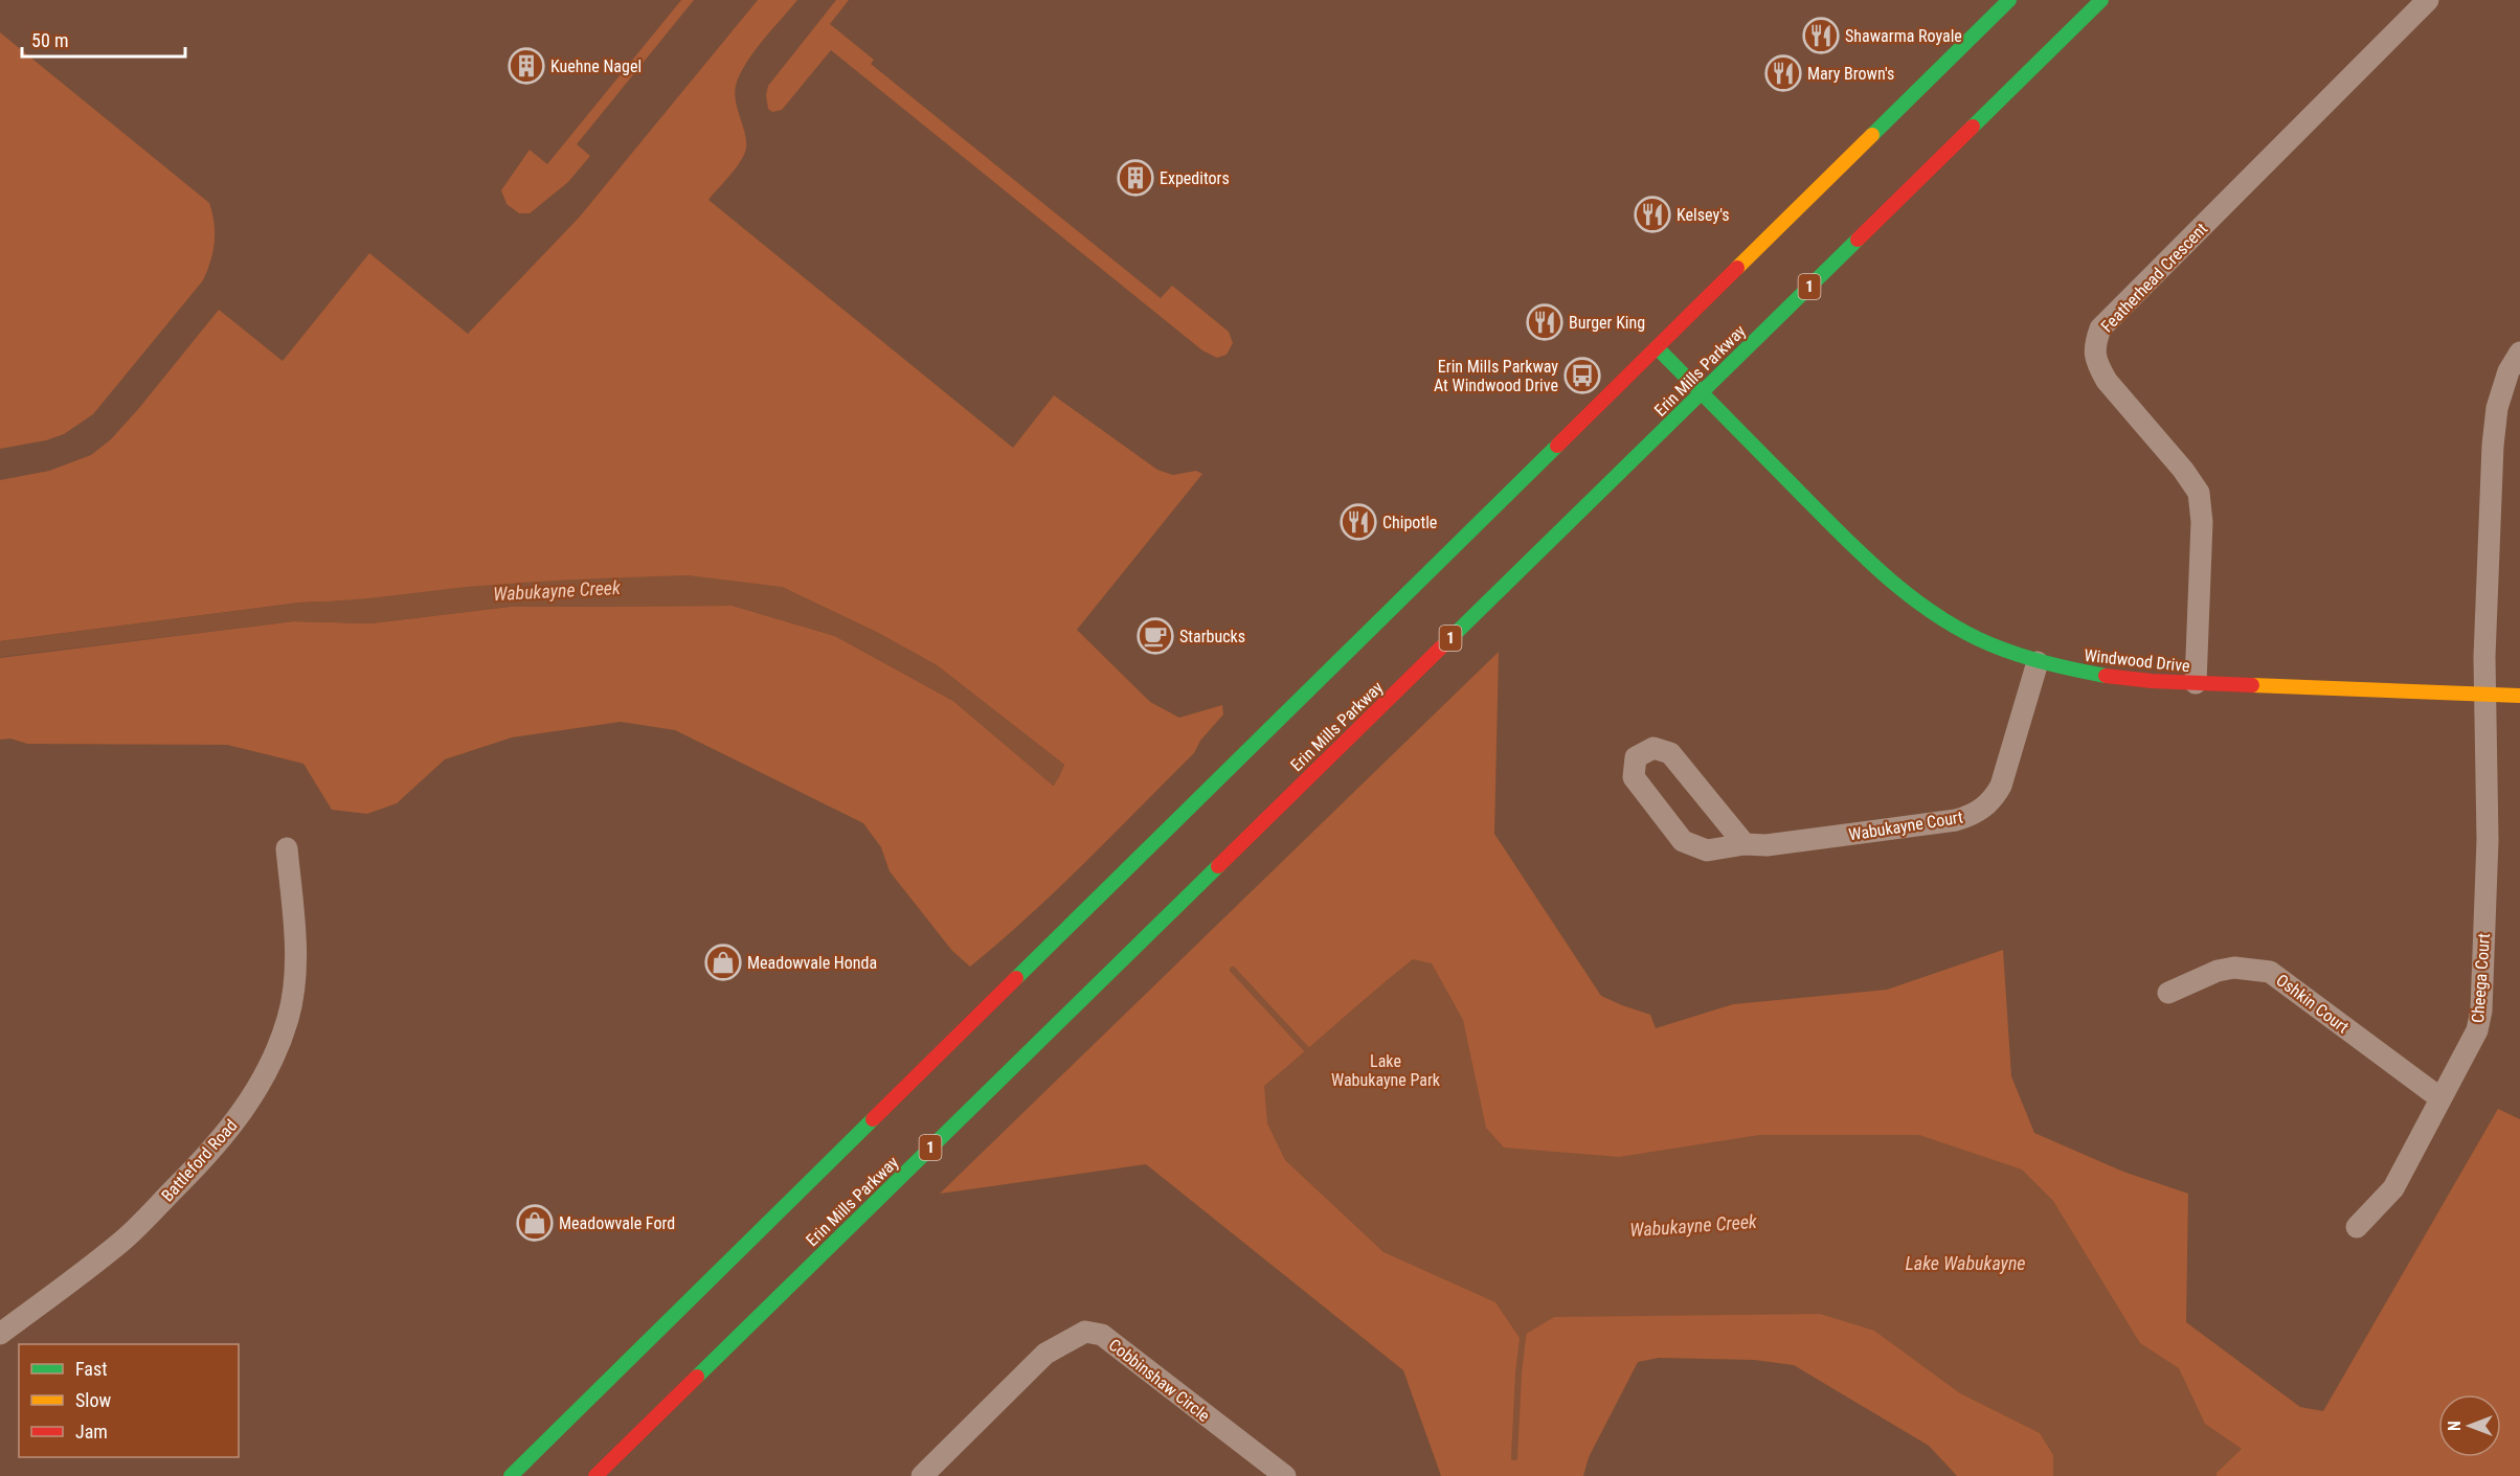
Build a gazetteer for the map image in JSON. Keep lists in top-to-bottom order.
{
  "streets": {
    "main road": ["1", "Erin Mills Parkway", "Windwood Drive"],
    "street": [
      "Featherhead Crescent",
      "Wabukayne Court",
      "Cheega Court",
      "Oshkin Court",
      "Battleford Road",
      "Cobbinshaw Circle"
    ]
  },
  "crossings": [
    ["Featherhead Crescent", "Windwood Drive"],
    ["Erin Mills Parkway", "Windwood Drive"],
    ["Windwood Drive", "Wabukayne Court"],
    ["Windwood Drive", "Cheega Court"],
    ["Cheega Court", "Oshkin Court"]
  ],
  "water": ["Wabukayne Creek", "Lake Wabukayne"],
  "parks": ["Lake Wabukayne Park"],
  "places": {
    "restaurant": [
      "Shawarma Royale",
      "Mary Brown's",
      "Kelsey's",
      "Burger King",
      "Chipotle"
    ],
    "building": ["Kuehne Nagel", "Expeditors"],
    "bus stop": ["Erin Mills Parkway At Windwood Drive"],
    "cafe": ["Starbucks"],
    "shop": ["Meadowvale Honda", "Meadowvale Ford"]
  },
  "legend": ["Fast", "Slow", "Jam"],
  "scale_bar": "50 m",
  "north": "left"
}
